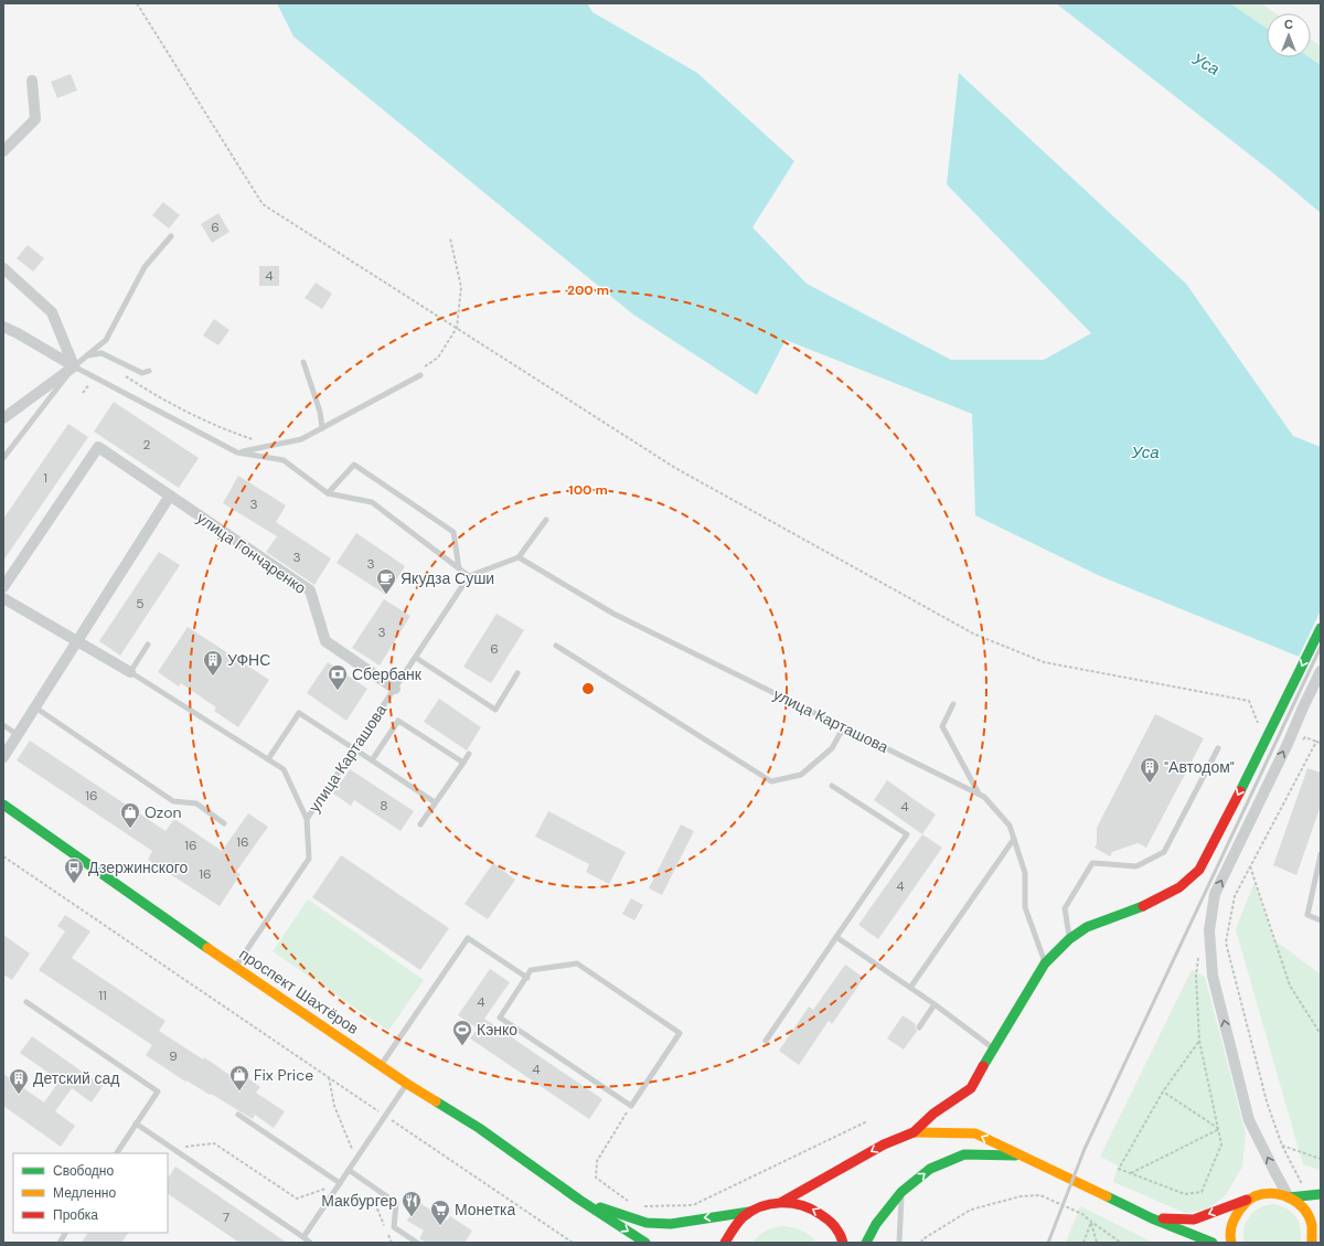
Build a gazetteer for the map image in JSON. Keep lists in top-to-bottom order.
{
  "streets": {
    "main road": ["проспект Шахтёров"],
    "street": ["улица Гончаренко"],
    "lane": ["улица Карташова"]
  },
  "crossings": [
    ["улица Гончаренко", "улица Карташова"],
    ["улица Карташова", "проспект Шахтёров"]
  ],
  "water": ["Уса"],
  "places": {
    "cafe": ["Якудза Суши"],
    "building": ["УФНС", "\"Автодом\"", "Детский сад"],
    "bank": ["Сбербанк"],
    "shop": ["Ozon", "Fix Price"],
    "bus stop": ["Дзержинского"],
    "sports": ["Кэнко"],
    "restaurant": ["Макбургер"],
    "supermarket": ["Монетка"]
  },
  "house_numbers": [
    "6",
    "4",
    "2",
    "1",
    "3",
    "3",
    "3",
    "5",
    "3",
    "6",
    "16",
    "8",
    "4",
    "16",
    "16",
    "16",
    "4",
    "11",
    "4",
    "9",
    "4",
    "7"
  ],
  "legend": ["Свободно", "Медленно", "Пробка"],
  "north": "top",
  "rings": ["200 m", "100 m"]
}
